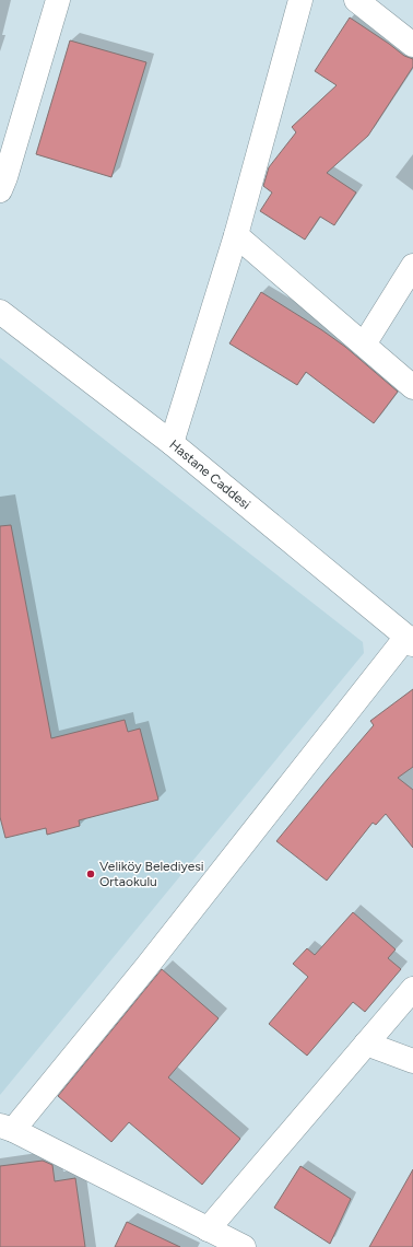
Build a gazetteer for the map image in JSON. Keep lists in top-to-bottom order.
{
  "streets": {
    "street": ["Hastane Caddesi"]
  },
  "places": ["Veliköy Belediyesi Ortaokulu"]
}
